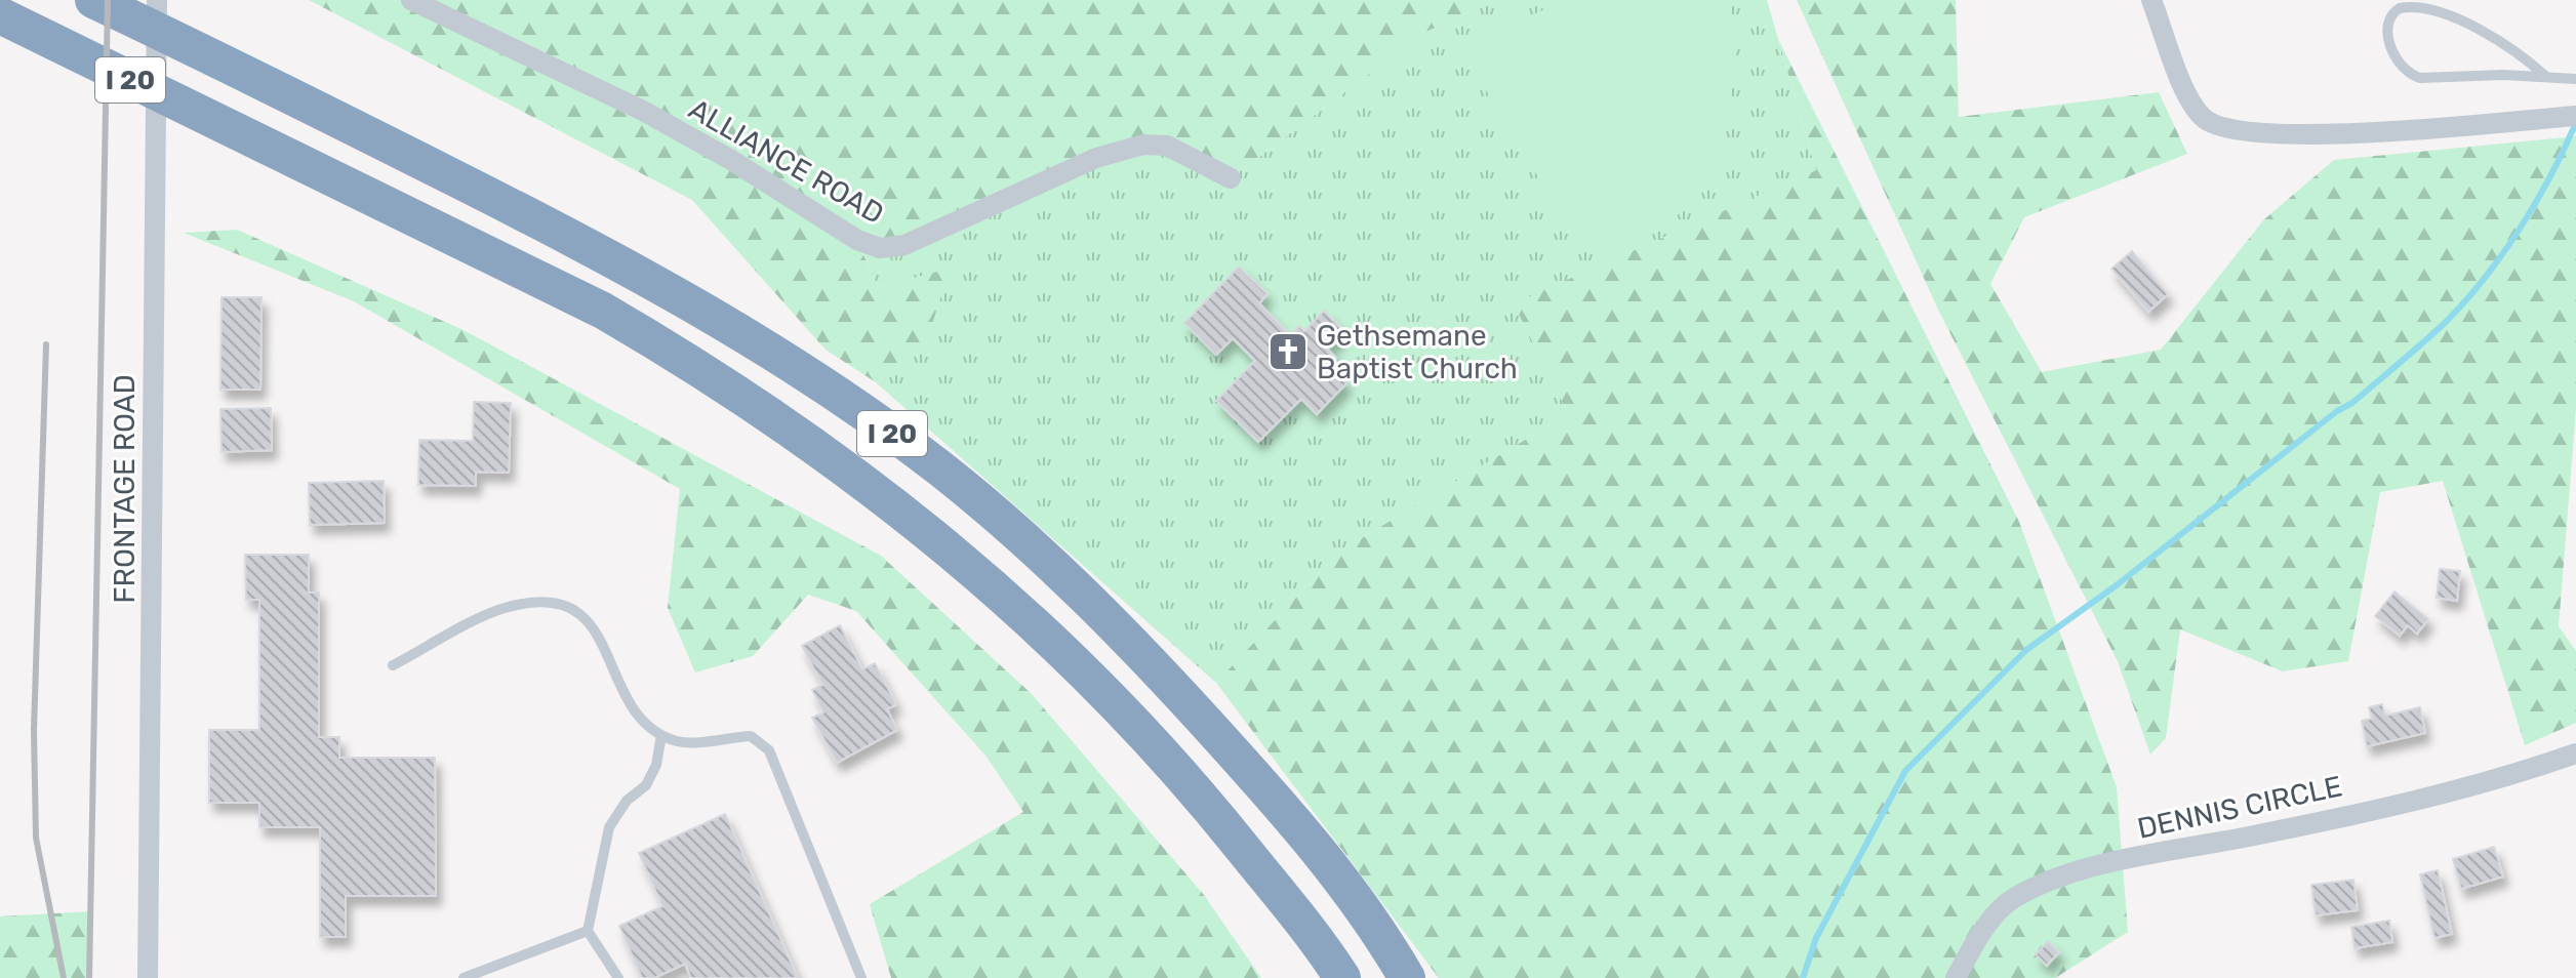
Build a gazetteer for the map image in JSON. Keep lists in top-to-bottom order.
{
  "streets": {
    "highway": ["I 20"],
    "street": ["ALLIANCE ROAD", "FRONTAGE ROAD", "DENNIS CIRCLE"]
  },
  "places": {
    "church": ["Gethsemane Baptist Church"]
  }
}
